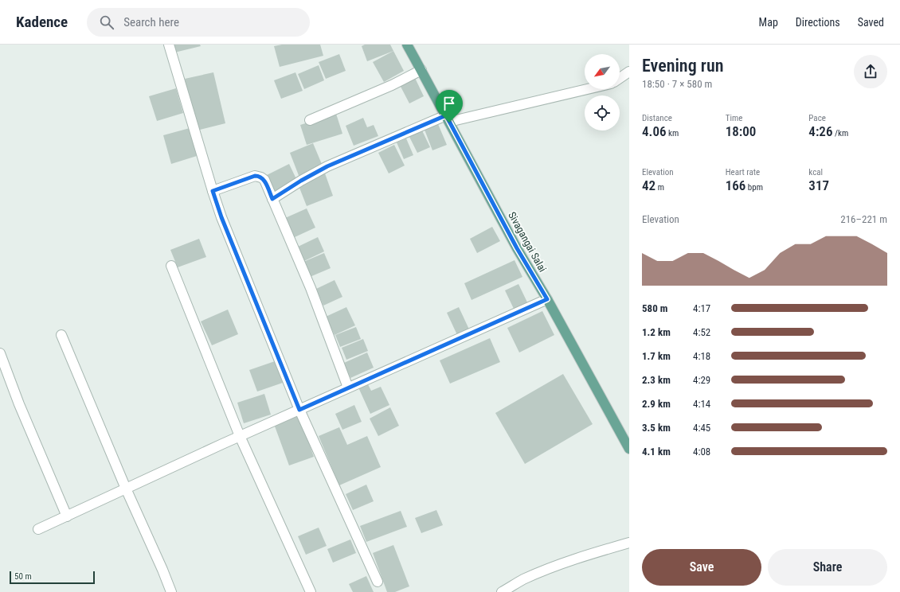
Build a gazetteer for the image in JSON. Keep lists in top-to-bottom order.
{
  "streets": {
    "main road": ["Sivagangai Salai"]
  },
  "scale_bar": "50 m",
  "north": "bottom left",
  "page": {
    "header": "Kadence",
    "search": "Search here",
    "nav": ["Map", "Directions", "Saved"],
    "heading": ["Evening run", "18:50 · 7 × 580 m"],
    "stats": [
      ["Distance", "4.06 km"],
      ["Time", "18:00"],
      ["Pace", "4:26 /km"],
      ["Elevation", "42 m"],
      ["Heart rate", "166 bpm"],
      ["kcal", "317"]
    ],
    "chart": ["Elevation", "216–221 m"],
    "list": [
      {
        "name": "580 m",
        "note": "4:17"
      },
      {
        "name": "1.2 km",
        "note": "4:52"
      },
      {
        "name": "1.7 km",
        "note": "4:18"
      },
      {
        "name": "2.3 km",
        "note": "4:29"
      },
      {
        "name": "2.9 km",
        "note": "4:14"
      },
      {
        "name": "3.5 km",
        "note": "4:45"
      },
      {
        "name": "4.1 km",
        "note": "4:08"
      }
    ],
    "buttons": ["Save", "Share"],
    "scale": "50 m"
  }
}
